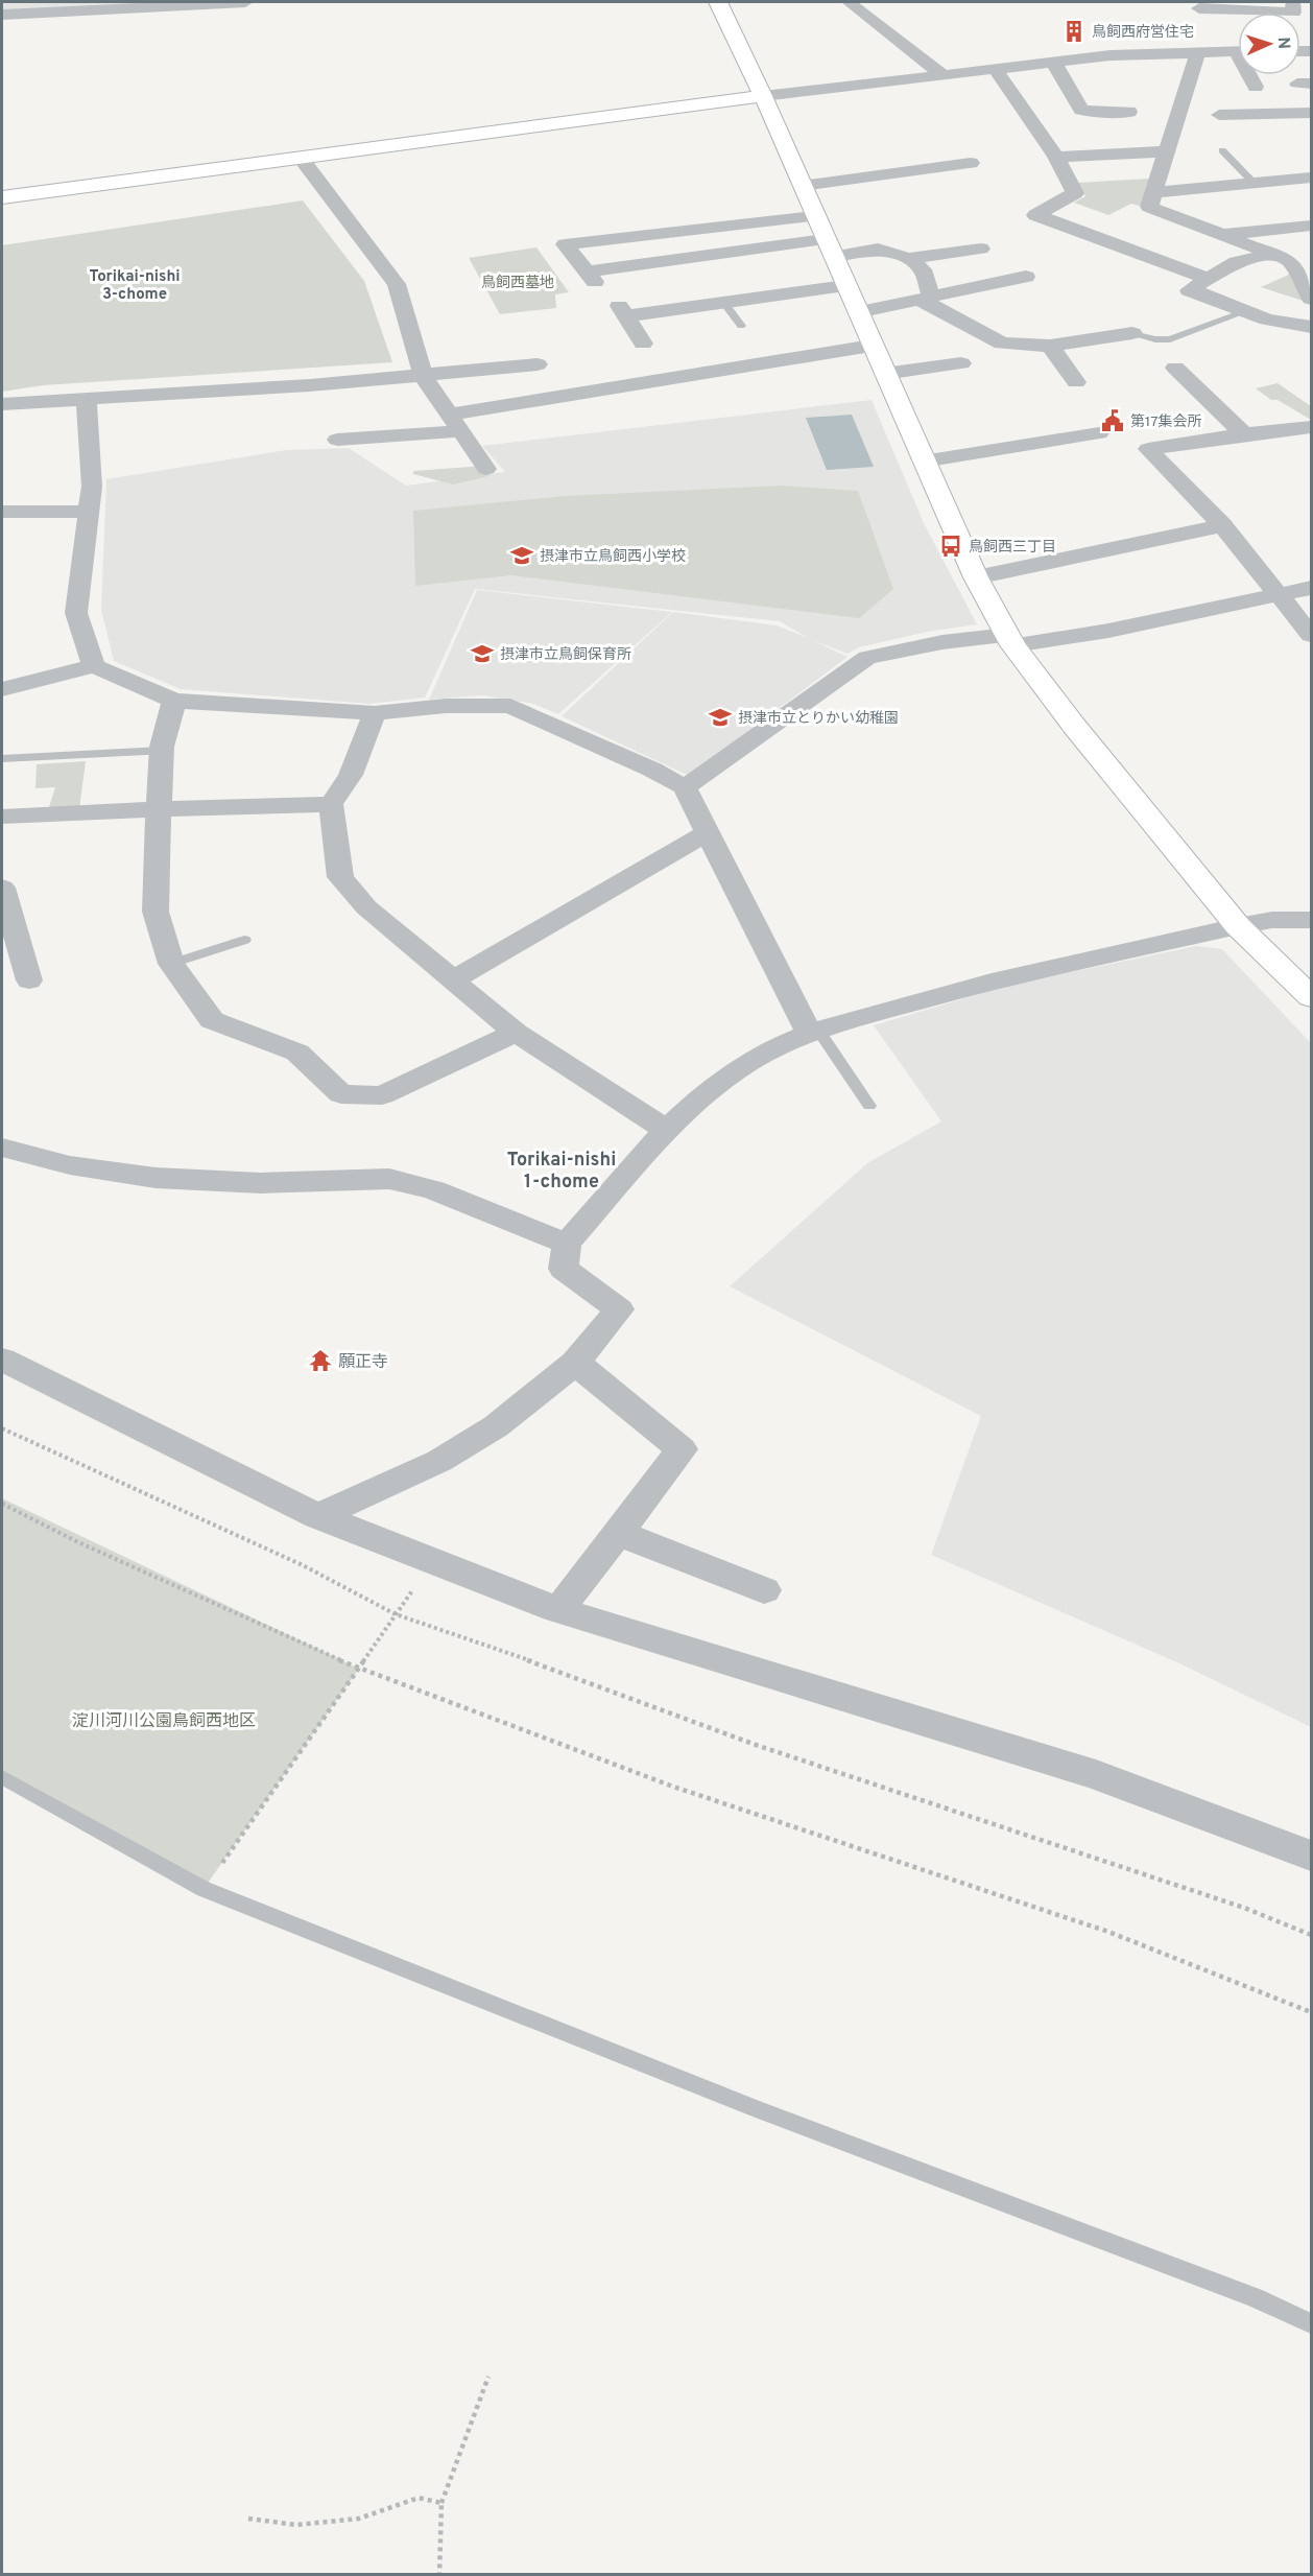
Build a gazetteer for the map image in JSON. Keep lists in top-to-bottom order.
{
  "districts": ["Torikai-nishi 3-chome", "Torikai-nishi 1-chome"],
  "parks": ["鳥飼西墓地", "淀川河川公園鳥飼西地区"],
  "places": {
    "building": ["鳥飼西府営住宅"],
    "public building": ["第17集会所"],
    "bus stop": ["鳥飼西三丁目"],
    "school or university": ["摂津市立鳥飼西小学校", "摂津市立鳥飼保育所", "摂津市立とりかい幼稚園"],
    "temple": ["願正寺"]
  },
  "north": "right"
}
